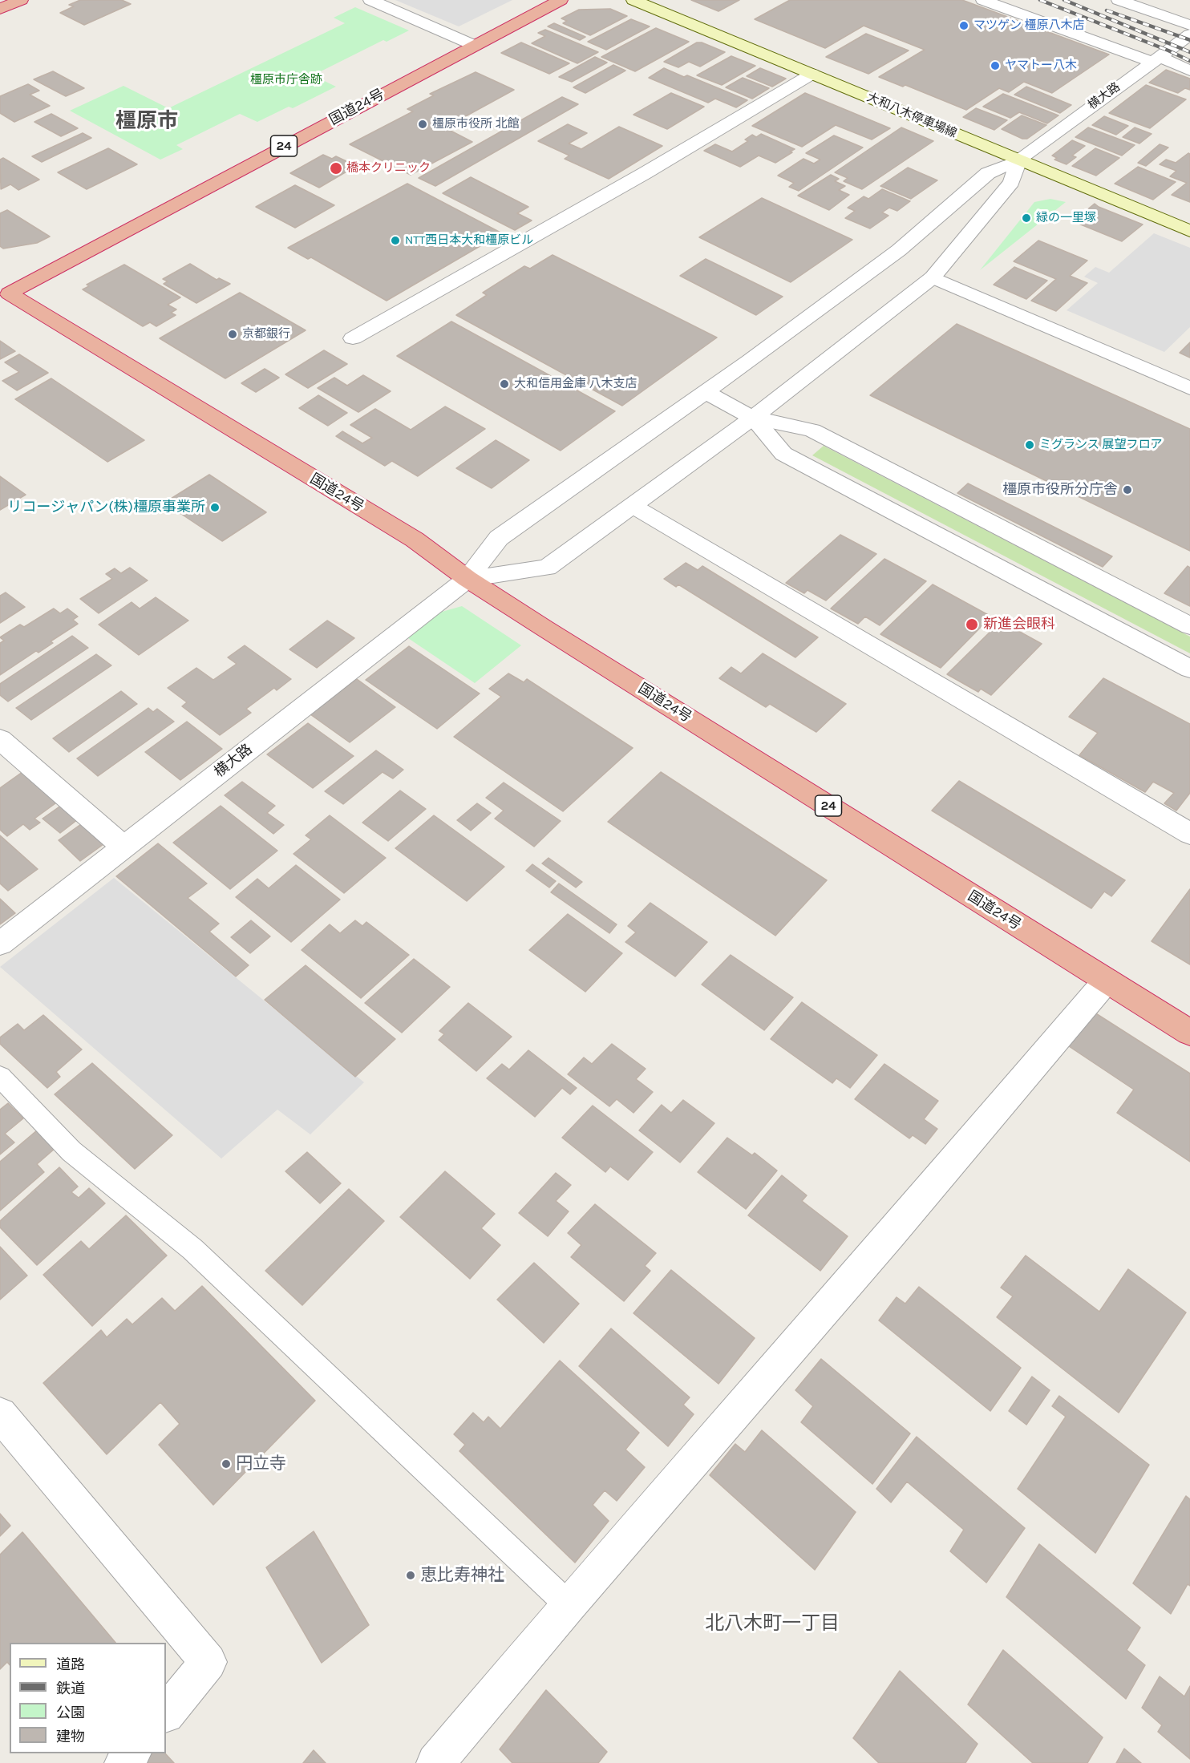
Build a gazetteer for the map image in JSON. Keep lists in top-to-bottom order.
{
  "streets": {
    "highway": ["国道24号", "24"],
    "main road": ["大和八木停車場線"],
    "street": ["横大路"]
  },
  "crossings": [
    ["横大路", "国道24号"],
    ["横大路", "大和八木停車場線"]
  ],
  "districts": ["橿原市", "北八木町一丁目"],
  "parks": ["橿原市庁舎跡"],
  "places": [
    "マツゲン 橿原八木店",
    "ヤマトー八木",
    "橿原市役所 北館",
    "橋本クリニック",
    "緑の一里塚",
    "NTT西日本大和橿原ビル",
    "京都銀行",
    "大和信用金庫 八木支店",
    "ミグランス 展望フロア",
    "橿原市役所分庁舎",
    "リコージャパン(株)橿原事業所",
    "新進会眼科",
    "円立寺",
    "恵比寿神社"
  ],
  "legend": [
    "道路",
    "鉄道",
    "公園",
    "建物"
  ]
}
